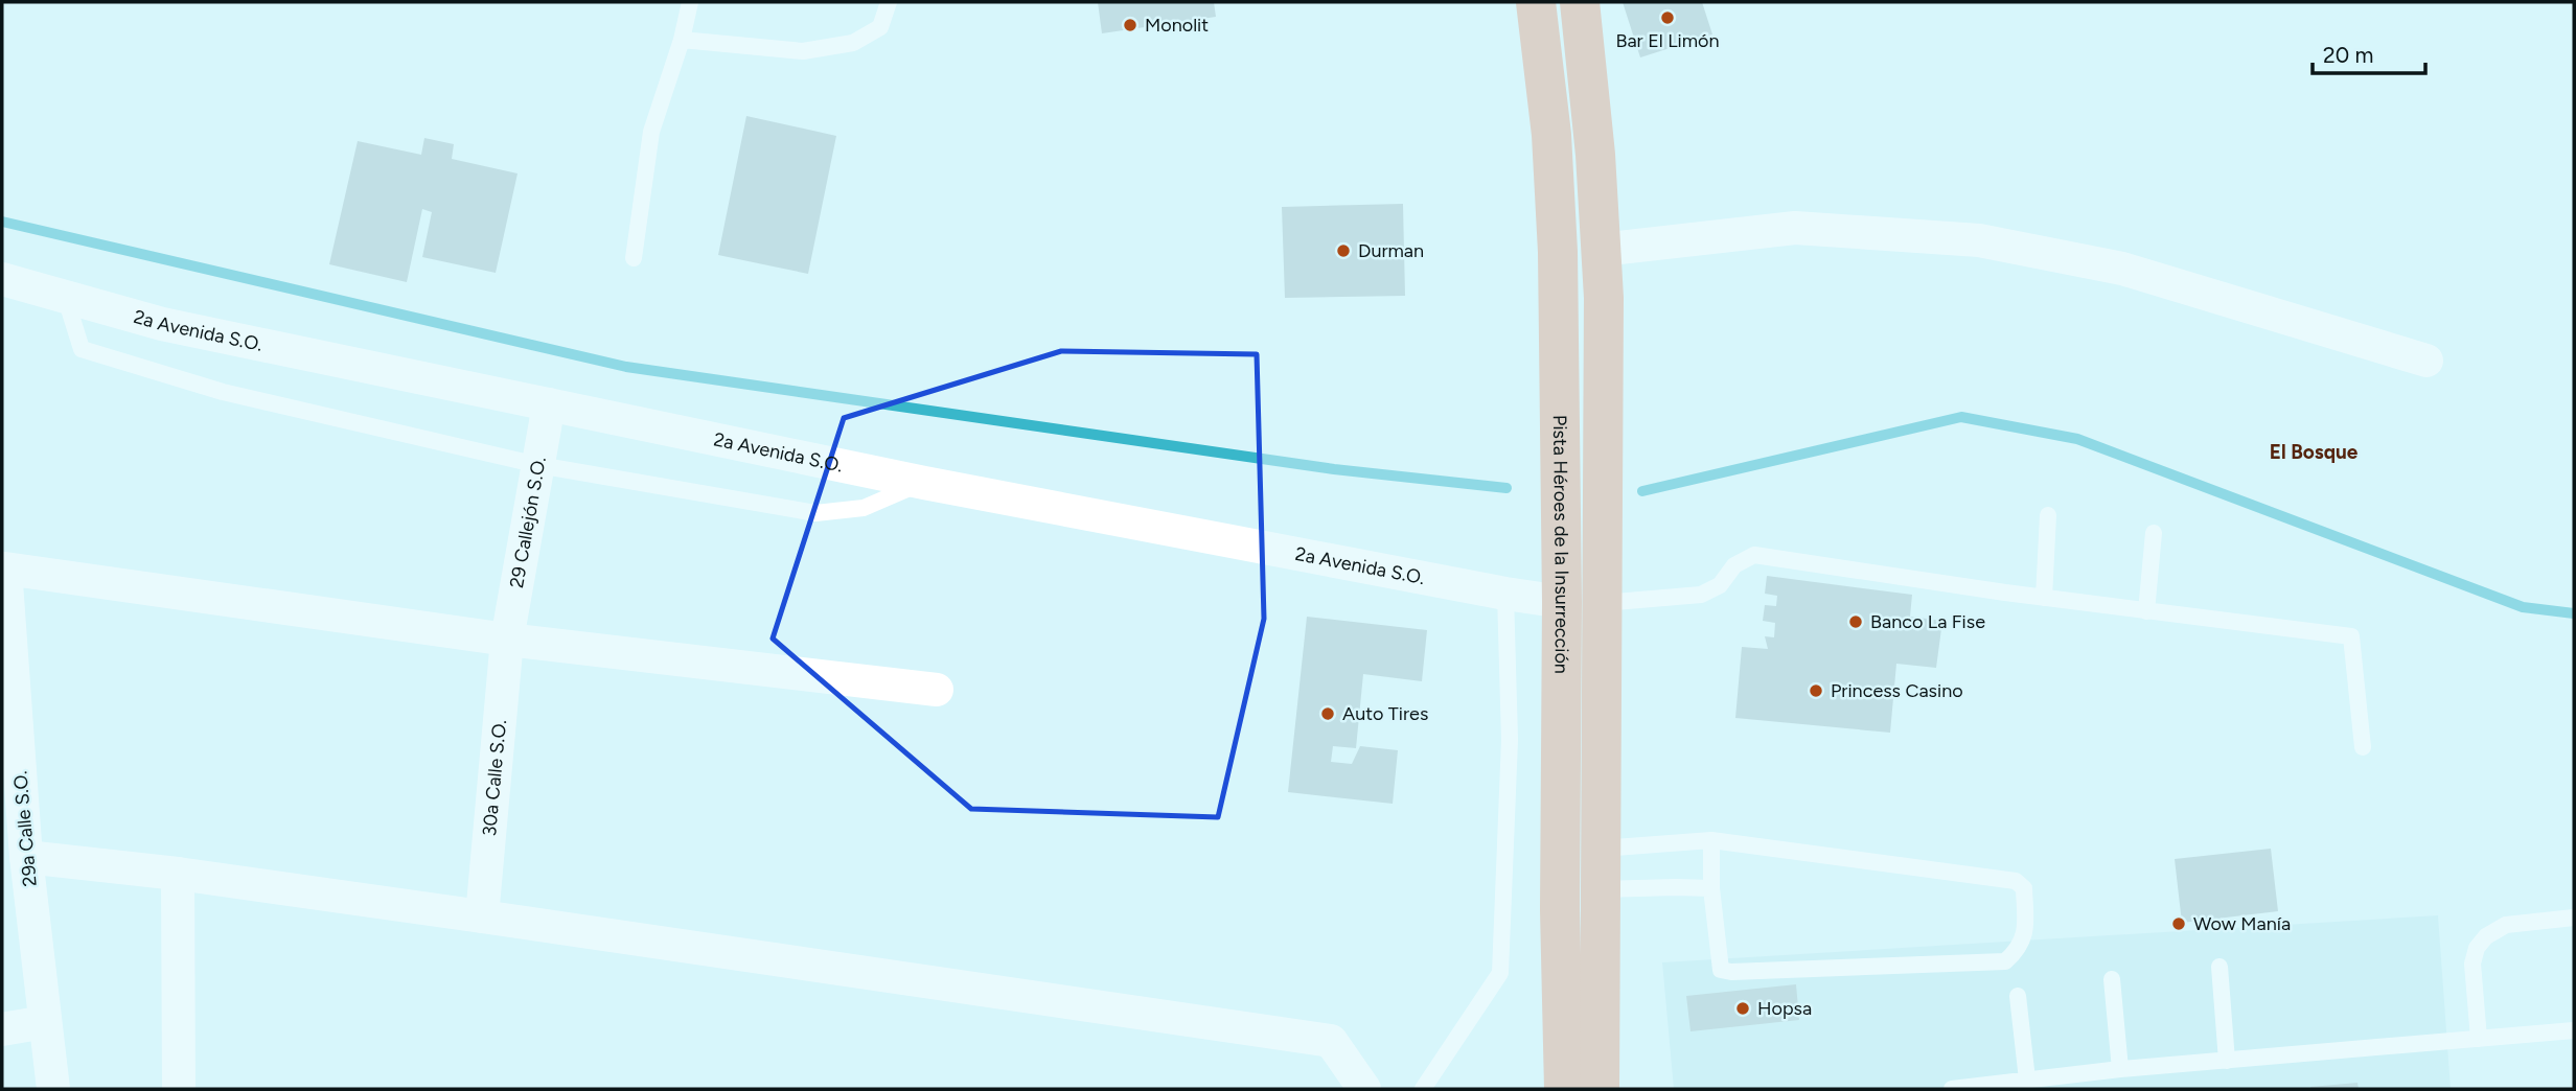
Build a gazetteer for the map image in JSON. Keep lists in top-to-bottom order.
{
  "streets": {
    "main road": ["Pista Héroes de la Insurrección"],
    "street": [
      "2a Avenida S.O.",
      "29 Callejón S.O.",
      "30a Calle S.O.",
      "29a Calle S.O."
    ]
  },
  "crossings": [
    ["2a Avenida S.O.", "29 Callejón S.O."],
    ["2a Avenida S.O.", "Pista Héroes de la Insurrección"],
    ["29 Callejón S.O.", "30a Calle S.O."],
    ["29 Callejón S.O.", "29a Calle S.O."],
    ["30a Calle S.O.", "29a Calle S.O."]
  ],
  "districts": ["El Bosque"],
  "places": [
    "Bar El Limón",
    "Monolit",
    "Durman",
    "Banco La Fise",
    "Princess Casino",
    "Auto Tires",
    "Wow Manía",
    "Hopsa"
  ],
  "scale_bar": "20 m"
}
